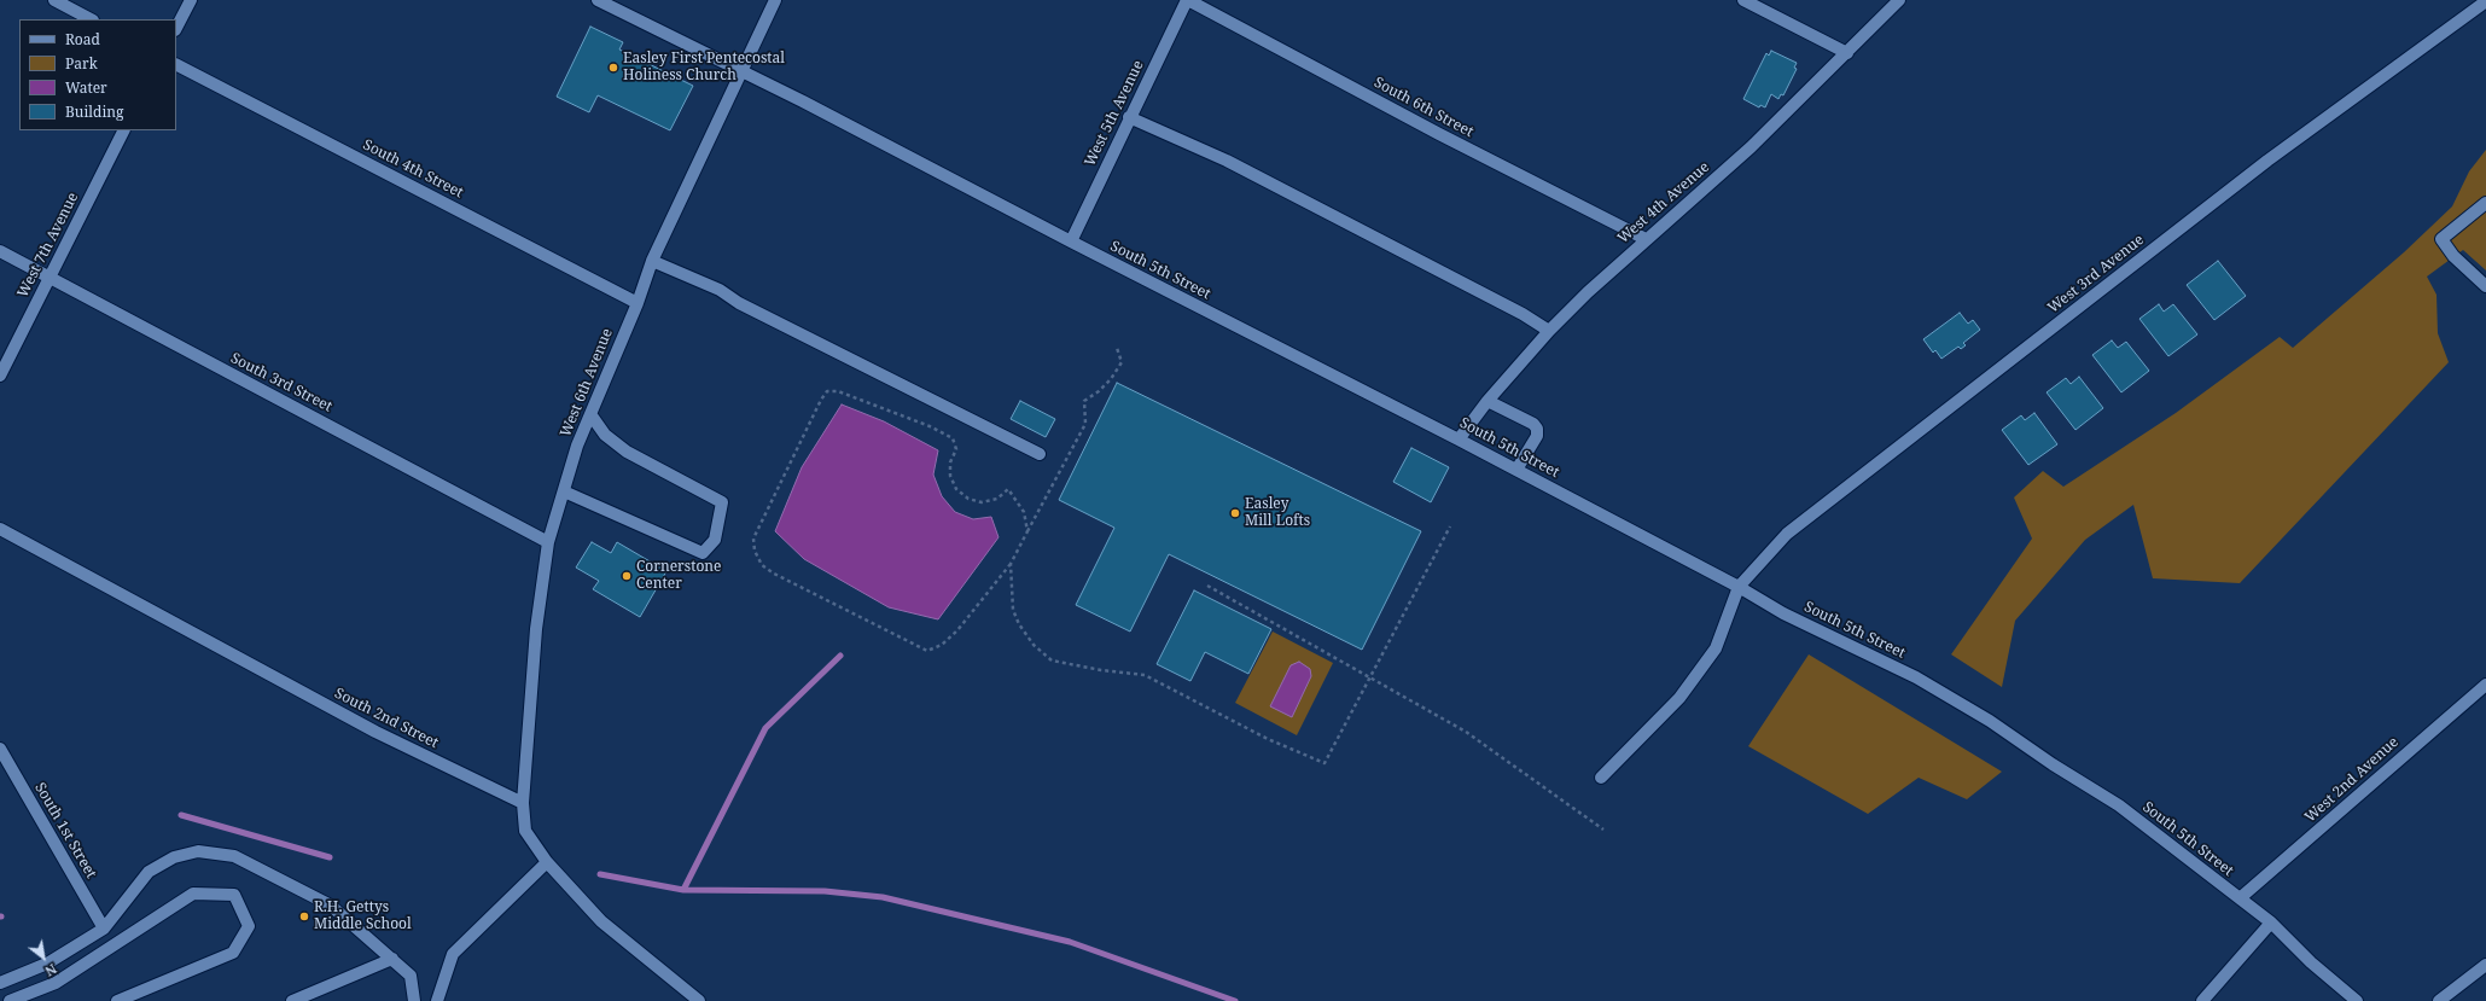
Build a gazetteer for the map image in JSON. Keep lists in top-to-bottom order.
{
  "streets": {
    "street": [
      "South 6th Street",
      "West 5th Avenue",
      "South 4th Street",
      "West 4th Avenue",
      "West 7th Avenue",
      "South 5th Street",
      "West 3rd Avenue",
      "South 3rd Street",
      "West 6th Avenue",
      "South 2nd Street",
      "West 2nd Avenue",
      "South 1st Street"
    ]
  },
  "crossings": [
    ["South 6th Street", "West 5th Avenue"],
    ["South 6th Street", "West 4th Avenue"],
    ["West 5th Avenue", "South 5th Street"],
    ["South 4th Street", "West 6th Avenue"],
    ["West 4th Avenue", "South 5th Street"],
    ["West 7th Avenue", "South 3rd Street"],
    ["South 5th Street", "West 3rd Avenue"],
    ["South 5th Street", "West 6th Avenue"],
    ["South 5th Street", "West 2nd Avenue"],
    ["South 3rd Street", "West 6th Avenue"],
    ["West 6th Avenue", "South 2nd Street"]
  ],
  "places": [
    "Easley First Pentecostal Holiness Church",
    "Easley Mill Lofts",
    "Cornerstone Center",
    "R.H. Gettys Middle School"
  ],
  "legend": [
    "Road",
    "Park",
    "Water",
    "Building"
  ],
  "north": "bottom right"
}
